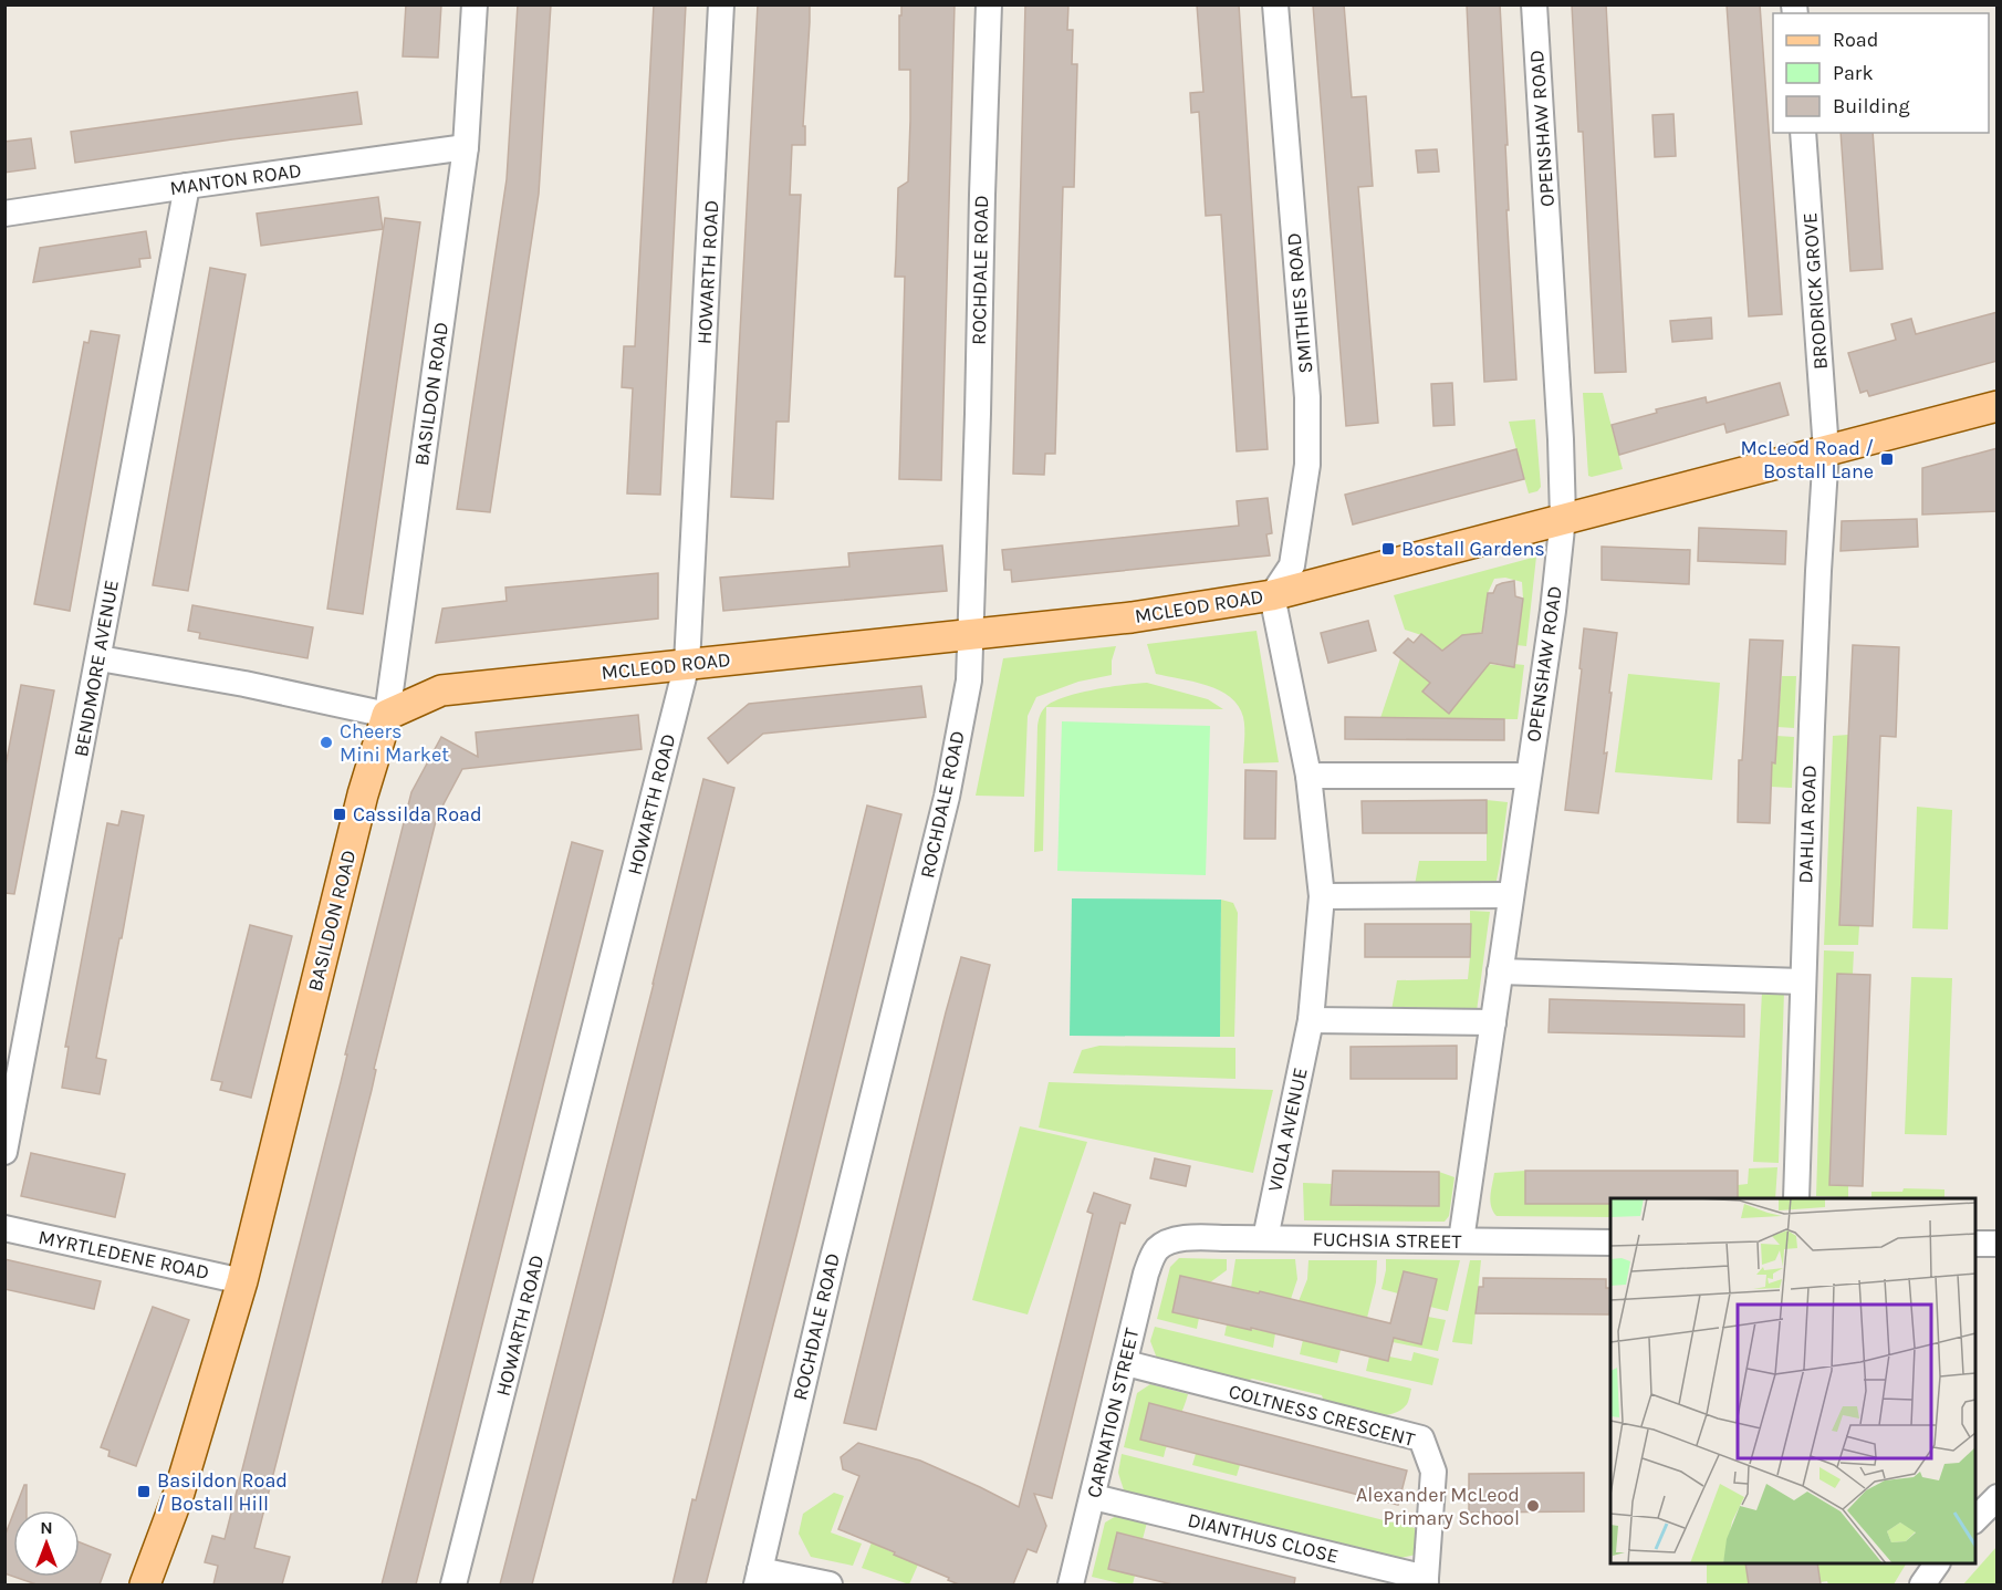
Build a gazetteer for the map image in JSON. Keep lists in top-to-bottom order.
{
  "streets": {
    "main road": ["BASILDON ROAD", "MCLEOD ROAD"],
    "street": [
      "OPENSHAW ROAD",
      "MANTON ROAD",
      "ROCHDALE ROAD",
      "HOWARTH ROAD",
      "BRODRICK GROVE",
      "SMITHIES ROAD",
      "BENDMORE AVENUE",
      "DAHLIA ROAD",
      "VIOLA AVENUE",
      "FUCHSIA STREET",
      "MYRTLEDENE ROAD",
      "CARNATION STREET",
      "COLTNESS CRESCENT",
      "DIANTHUS CLOSE"
    ]
  },
  "crossings": [
    ["OPENSHAW ROAD", "MCLEOD ROAD"],
    ["OPENSHAW ROAD", "FUCHSIA STREET"],
    ["MANTON ROAD", "BASILDON ROAD"],
    ["MANTON ROAD", "BENDMORE AVENUE"],
    ["ROCHDALE ROAD", "MCLEOD ROAD"],
    ["HOWARTH ROAD", "MCLEOD ROAD"],
    ["BRODRICK GROVE", "MCLEOD ROAD"],
    ["BRODRICK GROVE", "DAHLIA ROAD"],
    ["SMITHIES ROAD", "MCLEOD ROAD"],
    ["SMITHIES ROAD", "VIOLA AVENUE"],
    ["BASILDON ROAD", "MCLEOD ROAD"],
    ["BASILDON ROAD", "MYRTLEDENE ROAD"],
    ["MCLEOD ROAD", "DAHLIA ROAD"],
    ["MCLEOD ROAD", "VIOLA AVENUE"],
    ["VIOLA AVENUE", "FUCHSIA STREET"],
    ["FUCHSIA STREET", "CARNATION STREET"],
    ["CARNATION STREET", "COLTNESS CRESCENT"],
    ["CARNATION STREET", "DIANTHUS CLOSE"],
    ["COLTNESS CRESCENT", "DIANTHUS CLOSE"]
  ],
  "places": {
    "transit": [
      "McLeod Road / Bostall Lane",
      "Bostall Gardens",
      "Cassilda Road",
      "Basildon Road / Bostall Hill"
    ],
    "other": ["Cheers Mini Market", "Alexander McLeod Primary School"]
  },
  "legend": ["Road", "Park", "Building"],
  "north": "top"
}
